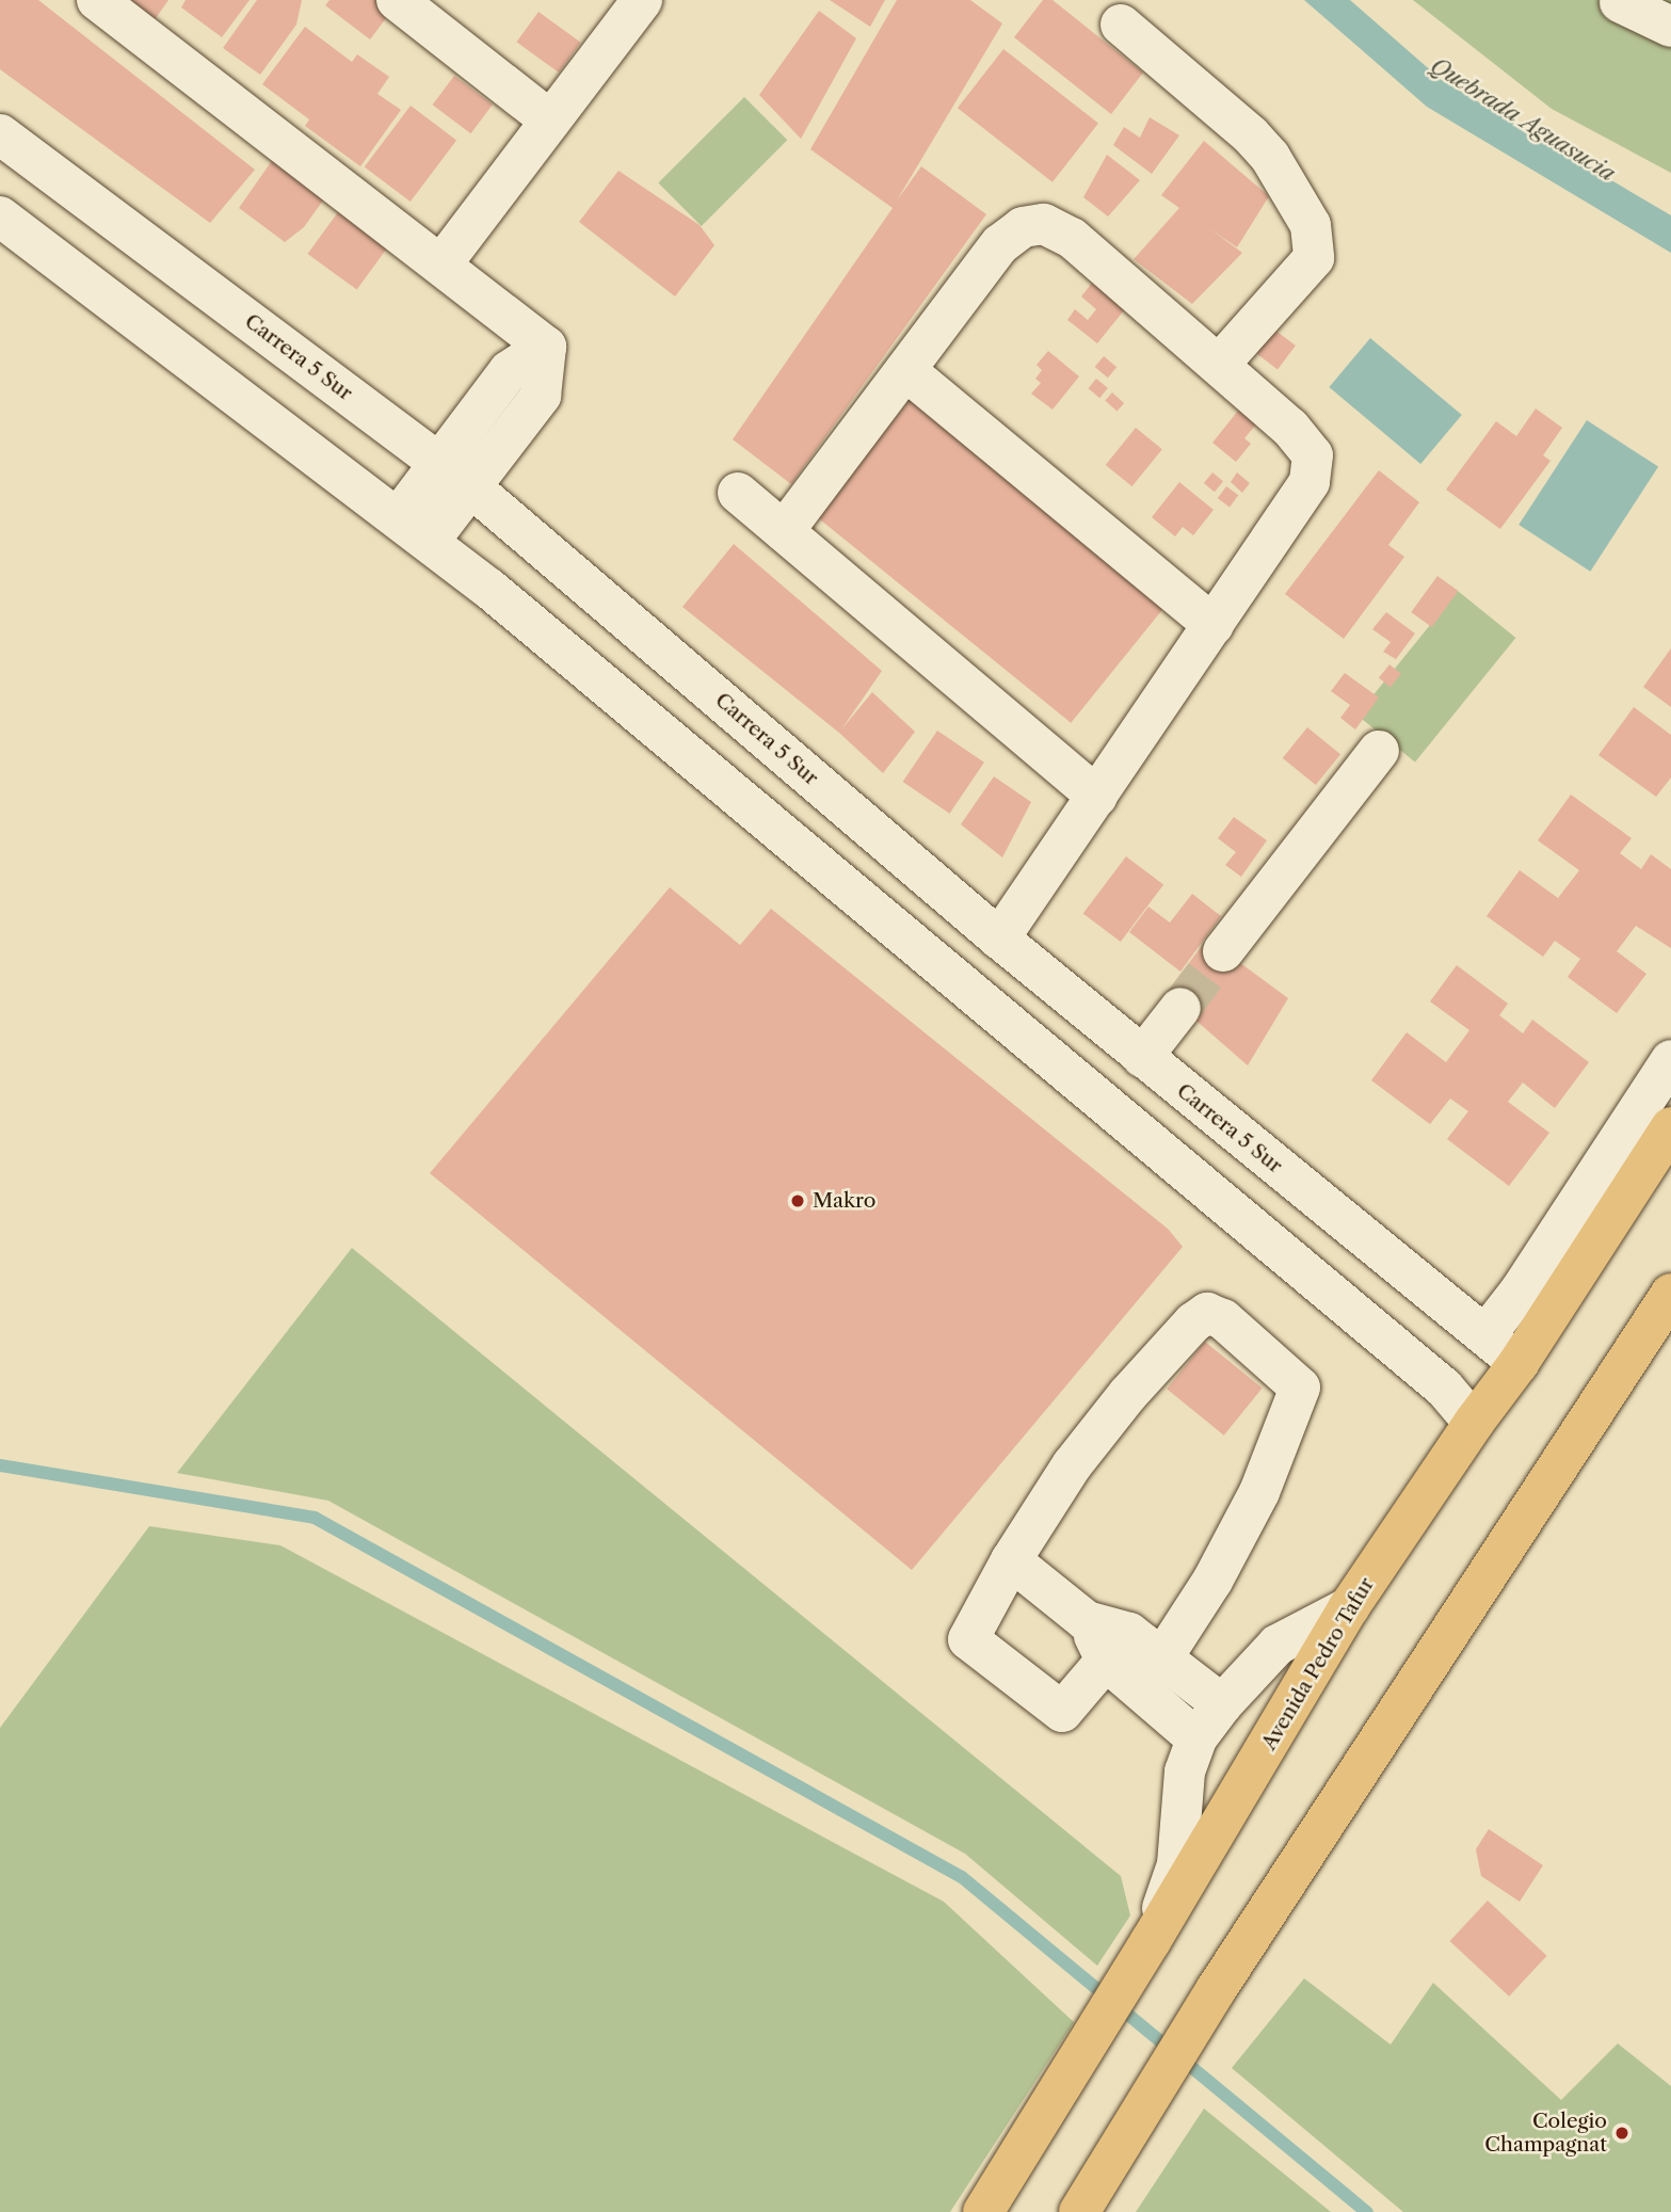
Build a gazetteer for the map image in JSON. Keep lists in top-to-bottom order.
{
  "streets": {
    "main road": ["Avenida Pedro Tafur"],
    "street": ["Carrera 5 Sur"]
  },
  "crossings": [
    ["Carrera 5 Sur", "Avenida Pedro Tafur"]
  ],
  "water": ["Quebrada Aguasucia"],
  "places": ["Makro", "Colegio Champagnat"]
}
